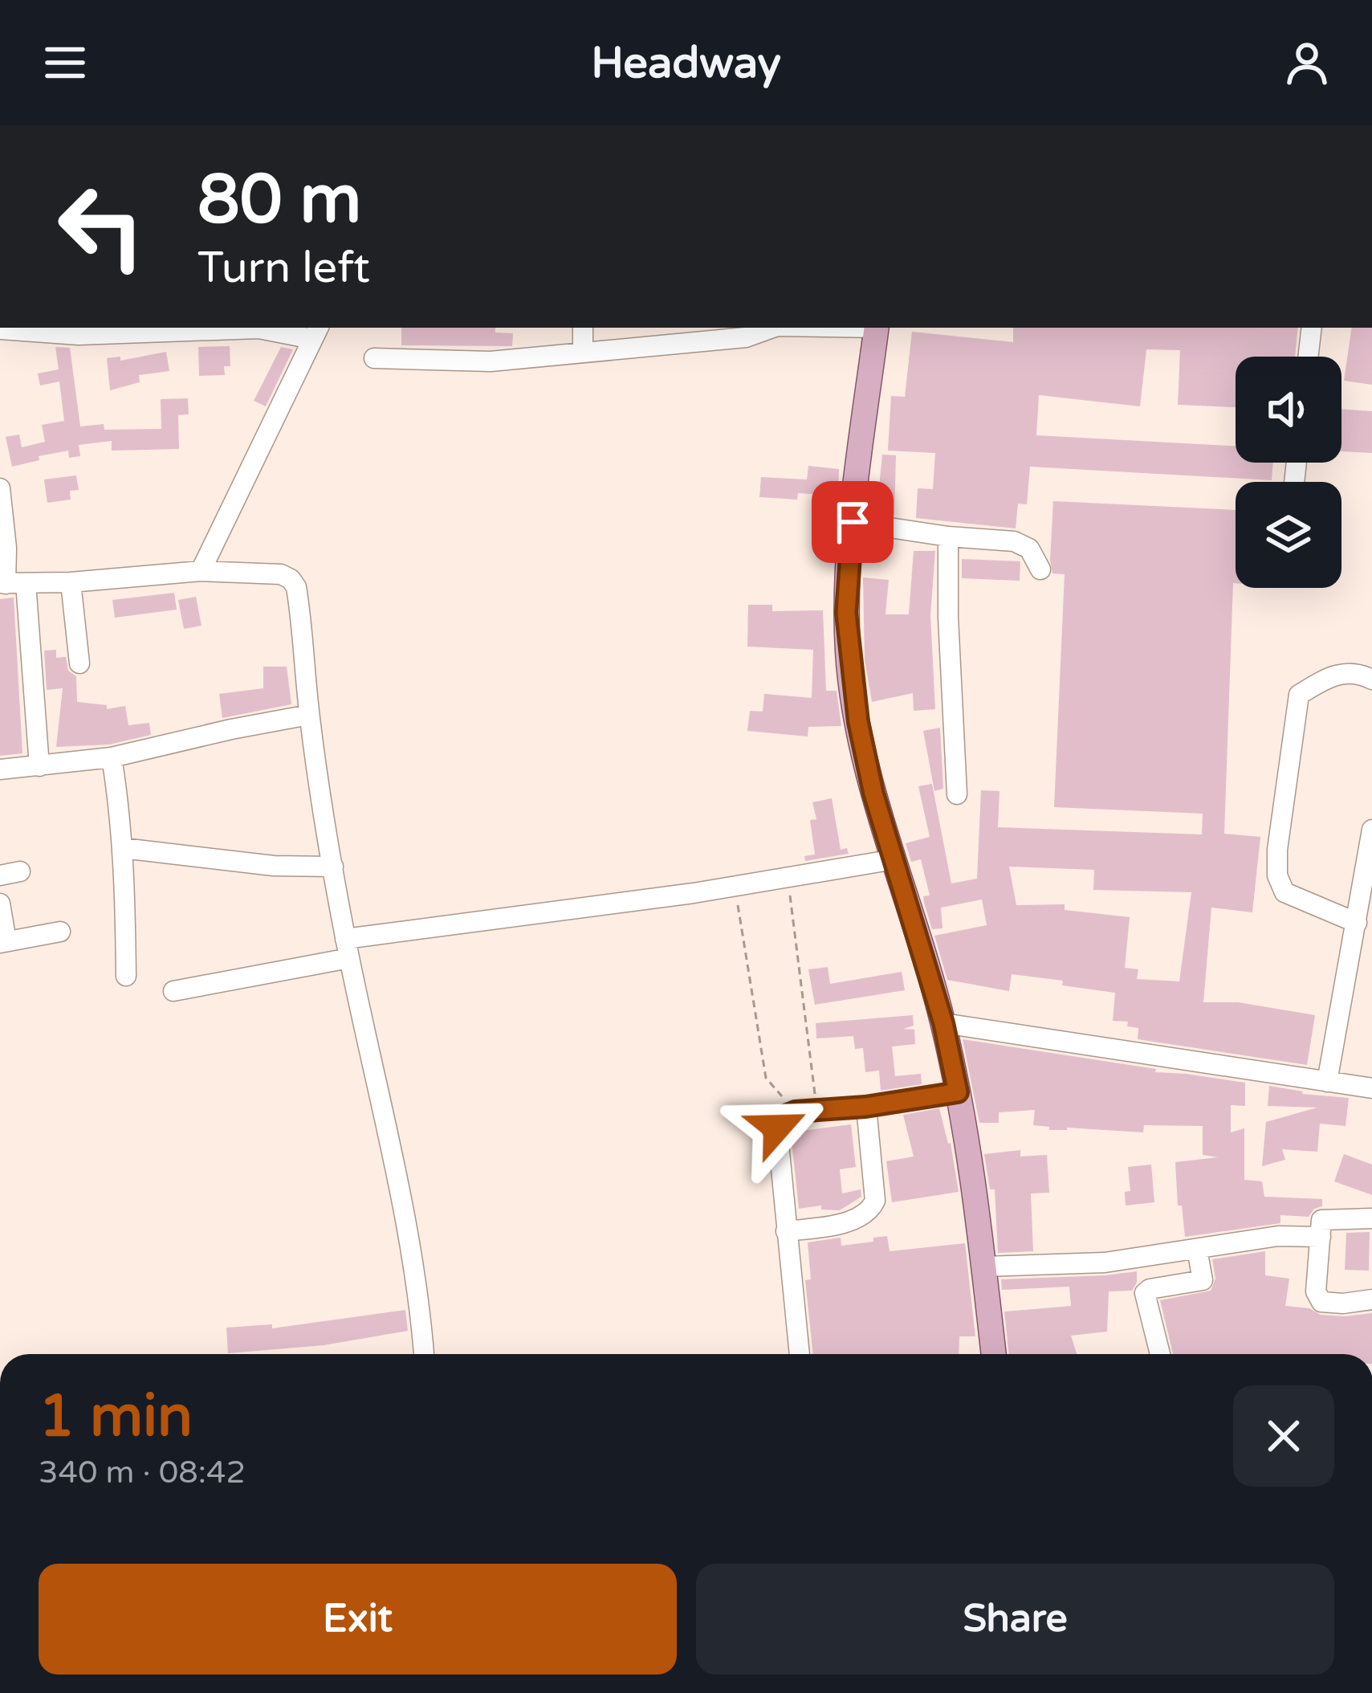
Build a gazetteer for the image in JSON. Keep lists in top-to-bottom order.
{
  "page": {
    "header": "Headway",
    "turn": ["80 m", "Turn left"],
    "heading": ["1 min", "340 m · 08:42"],
    "buttons": ["Exit", "Share"]
  }
}
